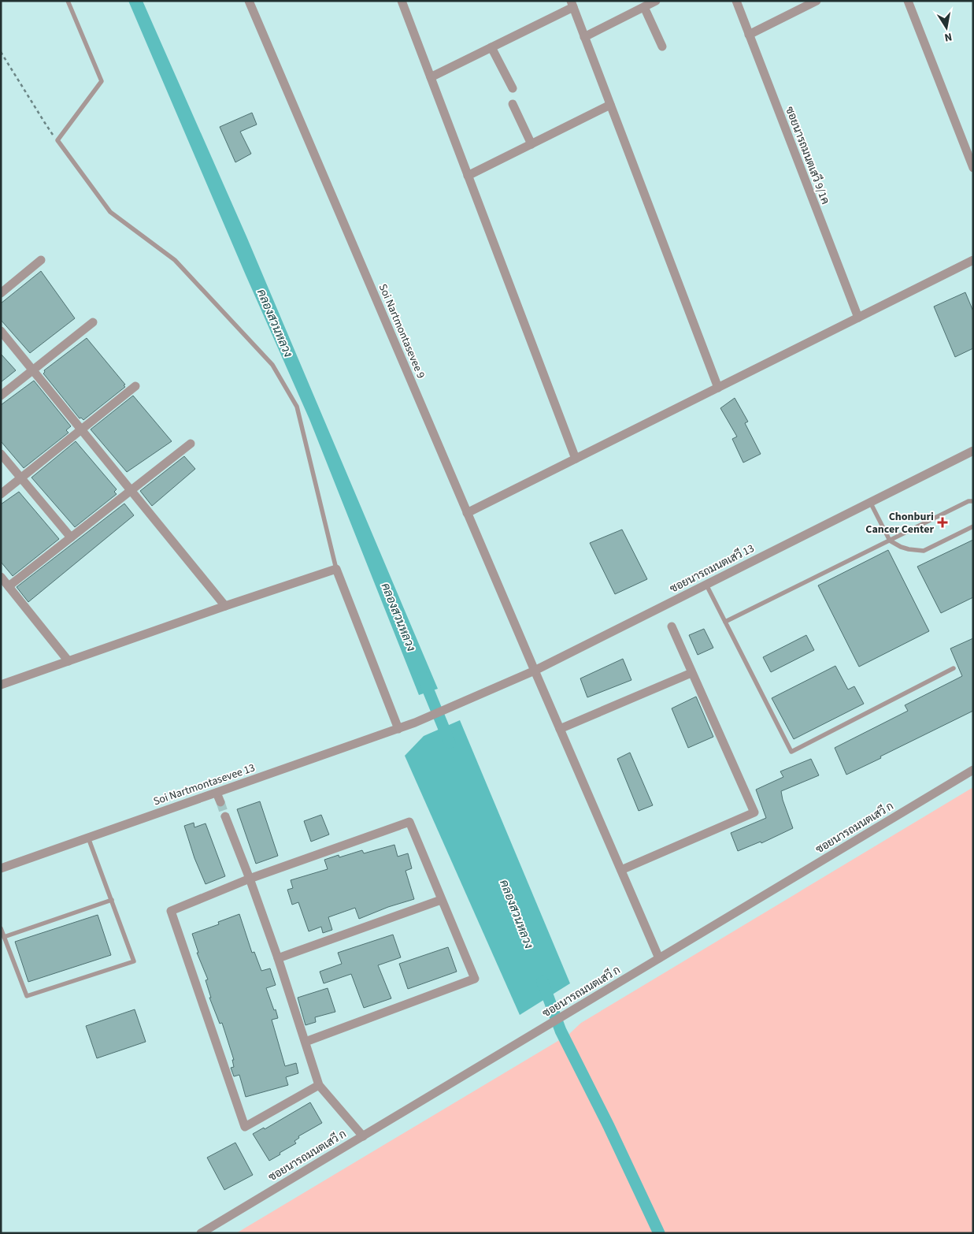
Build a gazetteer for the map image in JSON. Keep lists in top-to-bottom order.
{
  "streets": {
    "street": [
      "ซอยนารถมนตเสวี 9/1ค",
      "Soi Nartmontasevee 9",
      "ซอยนารถมนตเสวี 13",
      "Soi Nartmontasevee 13",
      "ซอยนารถมนตเสวี ก"
    ]
  },
  "crossings": [
    ["Soi Nartmontasevee 9", "ซอยนารถมนตเสวี 13"],
    ["Soi Nartmontasevee 9", "ซอยนารถมนตเสวี ก"],
    ["ซอยนารถมนตเสวี 13", "Soi Nartmontasevee 13"]
  ],
  "water": ["คลองสวนหลวง"],
  "places": {
    "health": ["Chonburi Cancer Center"]
  },
  "north": "bottom"
}
